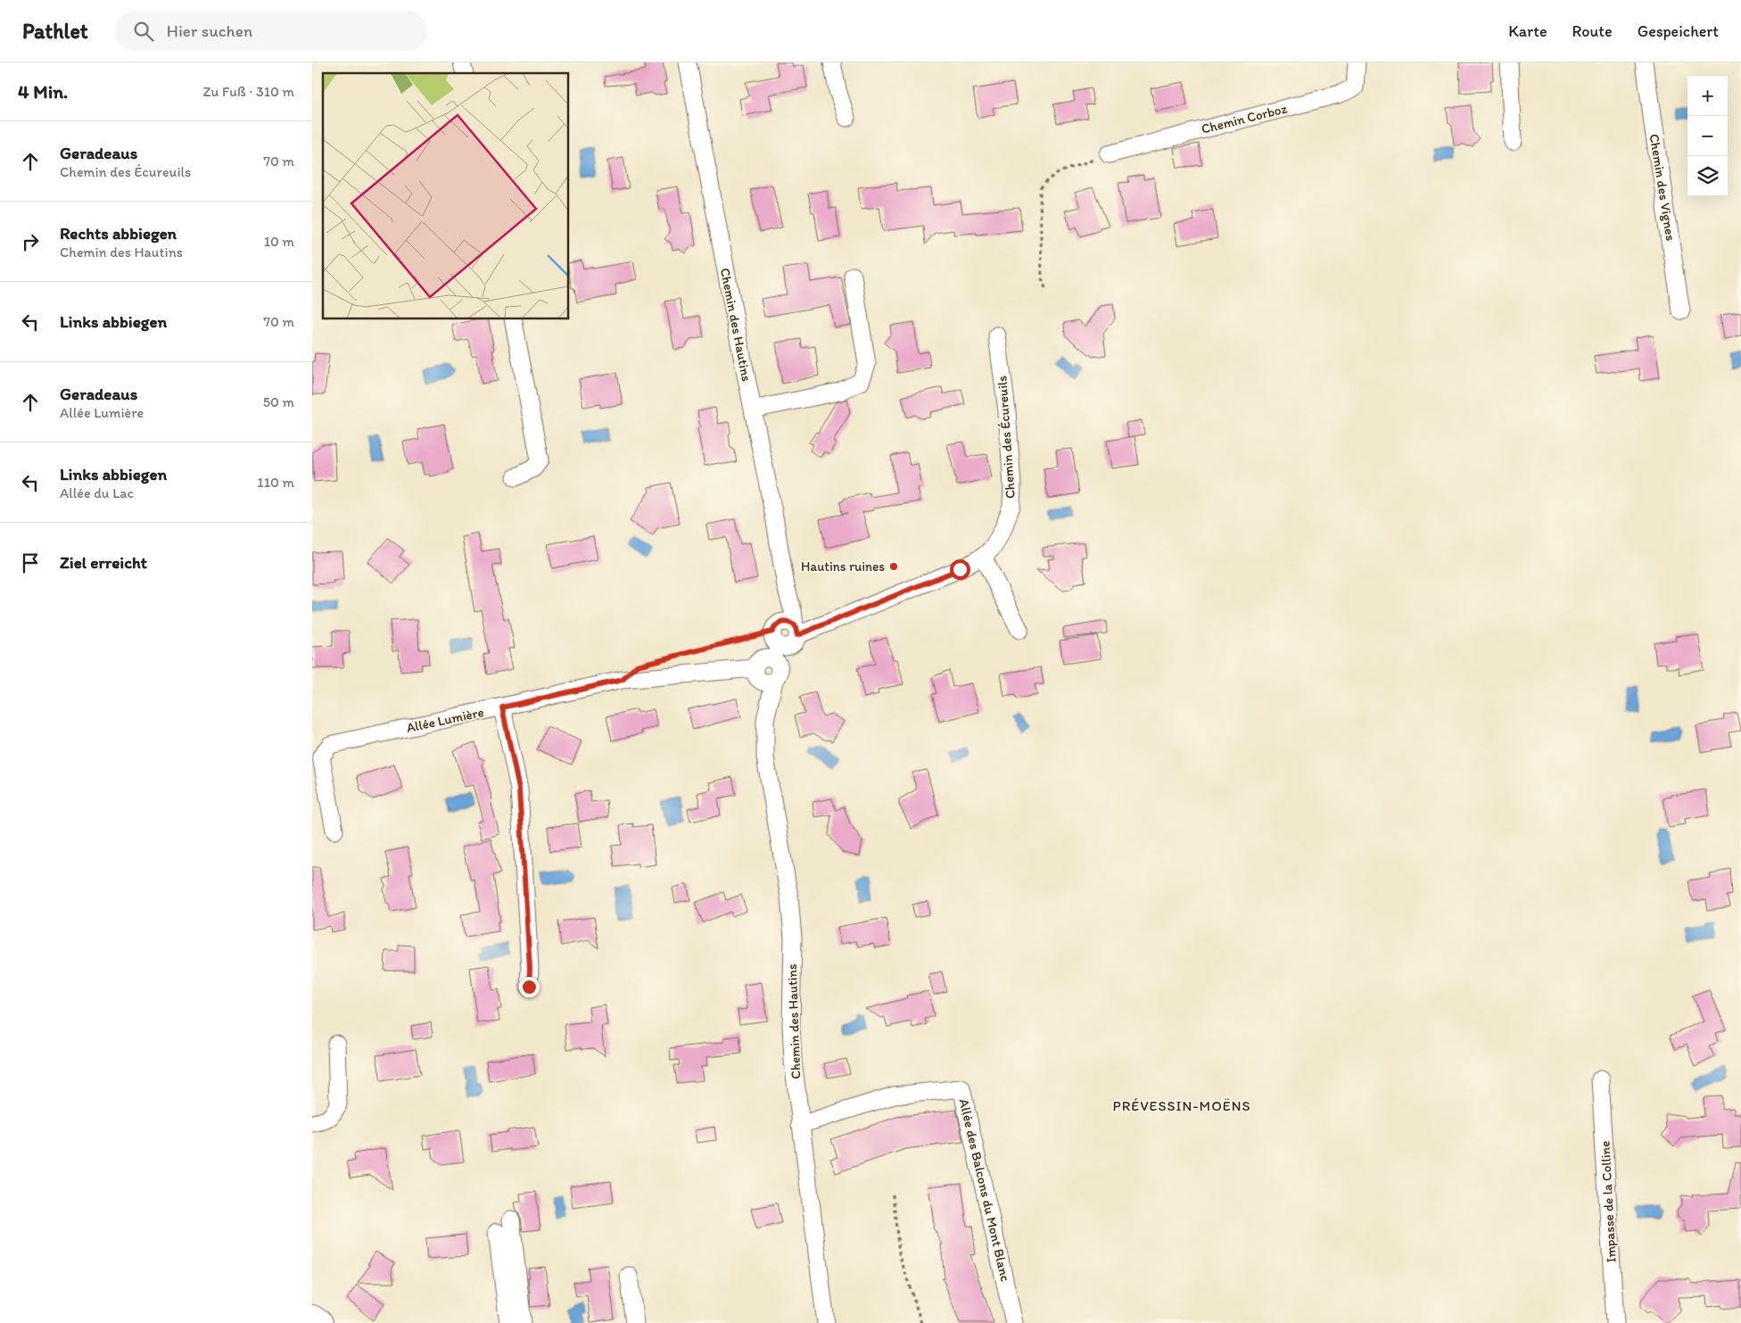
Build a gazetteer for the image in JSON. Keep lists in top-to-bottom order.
{
  "streets": {
    "street": [
      "Chemin Corboz",
      "Chemin des Vignes",
      "Chemin des Hautins",
      "Chemin des Écureuils",
      "Allée Lumière",
      "Allée des Balcons du Mont Blanc",
      "Impasse de la Colline"
    ]
  },
  "crossings": [
    ["Chemin des Hautins", "Chemin des Écureuils"],
    ["Chemin des Hautins", "Allée Lumière"],
    ["Chemin des Hautins", "Allée des Balcons du Mont Blanc"]
  ],
  "districts": ["PRÉVESSIN-MOËNS"],
  "places": ["Hautins ruines"],
  "page": {
    "header": "Pathlet",
    "search": "Hier suchen",
    "nav": ["Karte", "Route", "Gespeichert"],
    "heading": ["4 Min.", "Zu Fuß · 310 m"],
    "map_buttons": ["+", "−"],
    "list": [
      ["Geradeaus", "Chemin des Écureuils", "70 m"],
      ["Rechts abbiegen", "Chemin des Hautins", "10 m"],
      ["Links abbiegen", "70 m"],
      ["Geradeaus", "Allée Lumière", "50 m"],
      ["Links abbiegen", "Allée du Lac", "110 m"],
      "Ziel erreicht"
    ]
  }
}
